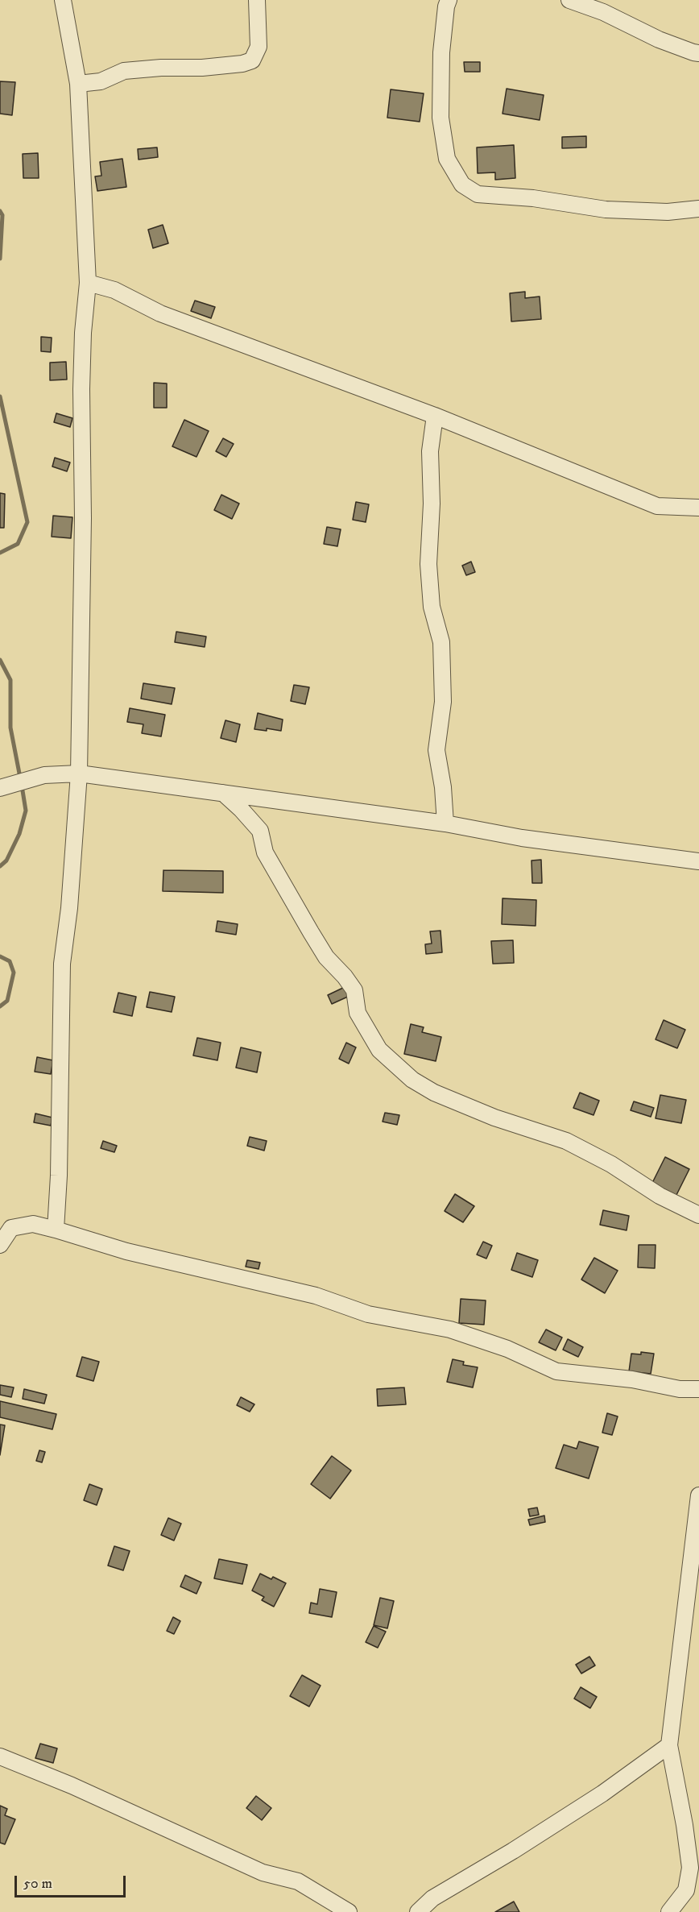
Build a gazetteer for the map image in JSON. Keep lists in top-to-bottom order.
{
  "scale_bar": "50 m"
}
